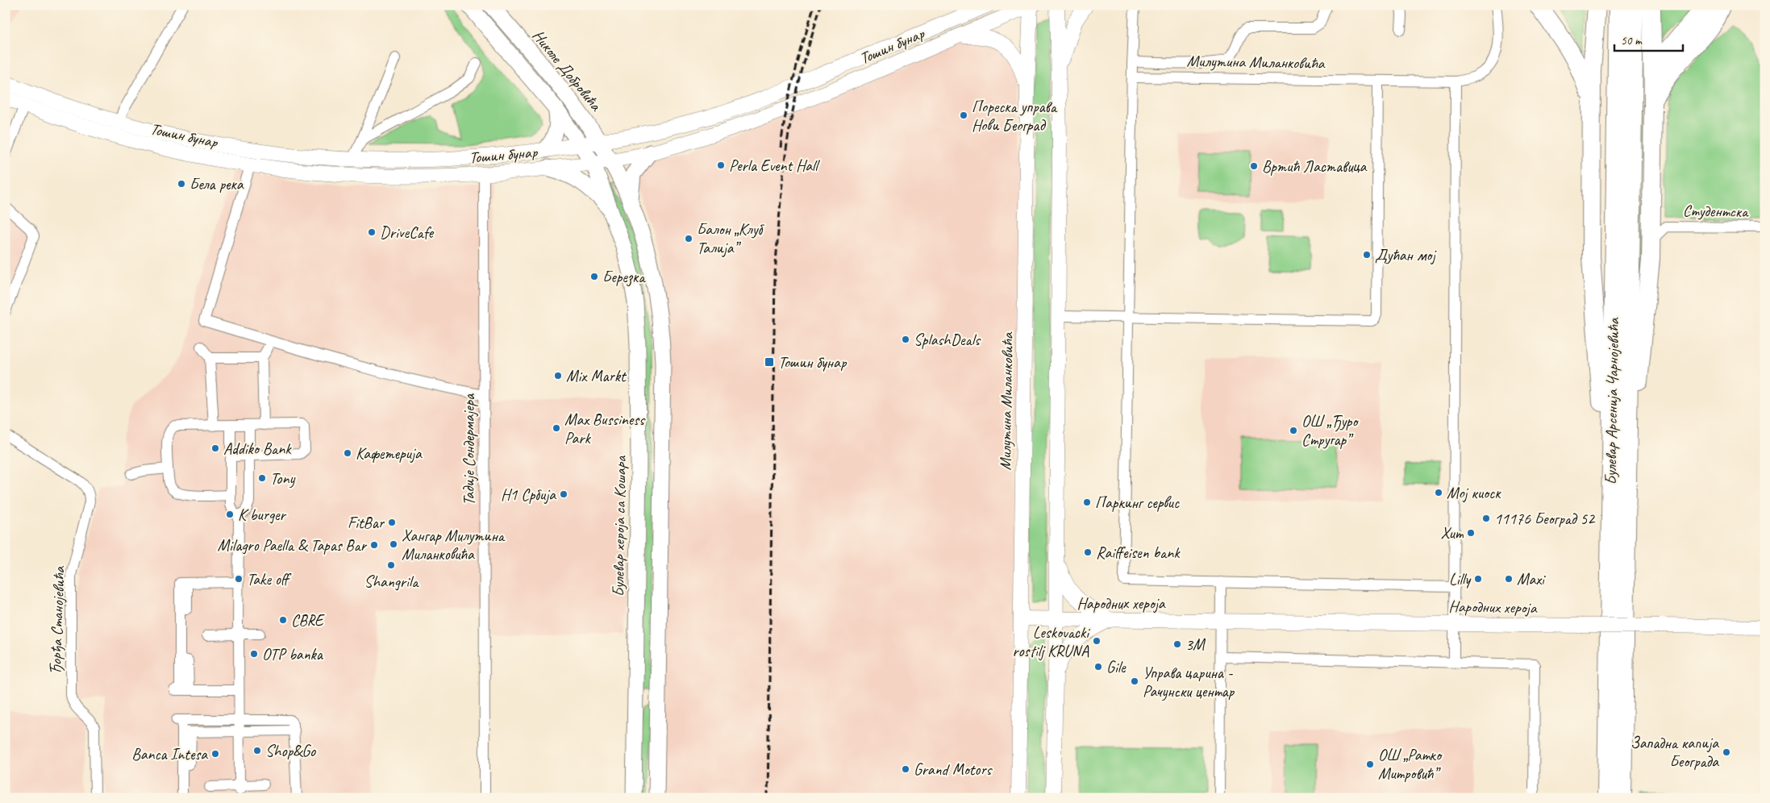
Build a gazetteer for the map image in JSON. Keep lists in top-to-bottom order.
{
  "streets": {
    "highway": ["Булевар Арсенија Чарнојевића"],
    "main road": ["Николе Добровића", "Булевар хероја са Кошара"],
    "street": [
      "Тошин бунар",
      "Милутина Миланковића",
      "Студентска",
      "Тадије Сондермајера",
      "Народних хероја",
      "Ђорђа Станојевића"
    ]
  },
  "crossings": [
    ["Тошин бунар", "Милутина Миланковића"],
    ["Тошин бунар", "Николе Добровића"],
    ["Тошин бунар", "Тадије Сондермајера"],
    ["Тошин бунар", "Булевар хероја са Кошара"],
    ["Милутина Миланковића", "Народних хероја"],
    ["Николе Добровића", "Булевар хероја са Кошара"]
  ],
  "places": {
    "other": [
      "Пореска управа Нови Београд",
      "Perla Event Hall",
      "Вртић Ластавица",
      "Бела река",
      "DriveCafe",
      "Балон „Клуб Талија”",
      "Дућан мој",
      "Березка",
      "SplashDeals",
      "Mix Markt",
      "Max Bussiness Park",
      "ОШ „Ђуро Стругар”",
      "Addiko Bank",
      "Кафетерија",
      "Tony",
      "Мој киоск",
      "Н1 Србија",
      "Паркинг сервис",
      "K burger",
      "11176 Београд 52",
      "FitBar",
      "Хит",
      "Хангар Милутина Миланковића",
      "Milagro Paella & Tapas Bar",
      "Raiffeisen bank",
      "Shangrila",
      "Take off",
      "Lilly",
      "Maxi",
      "CBRE",
      "Leskovacki rostilj KRUNA",
      "3M",
      "OTP banka",
      "Gile",
      "Управа царина - Рачунски центар",
      "Shop&Go",
      "Западна капија Београда",
      "Banca Intesa",
      "ОШ „Ратко Митровић”",
      "Grand Motors"
    ],
    "transit": ["Тошин бунар"]
  },
  "scale_bar": "50 m"
}
